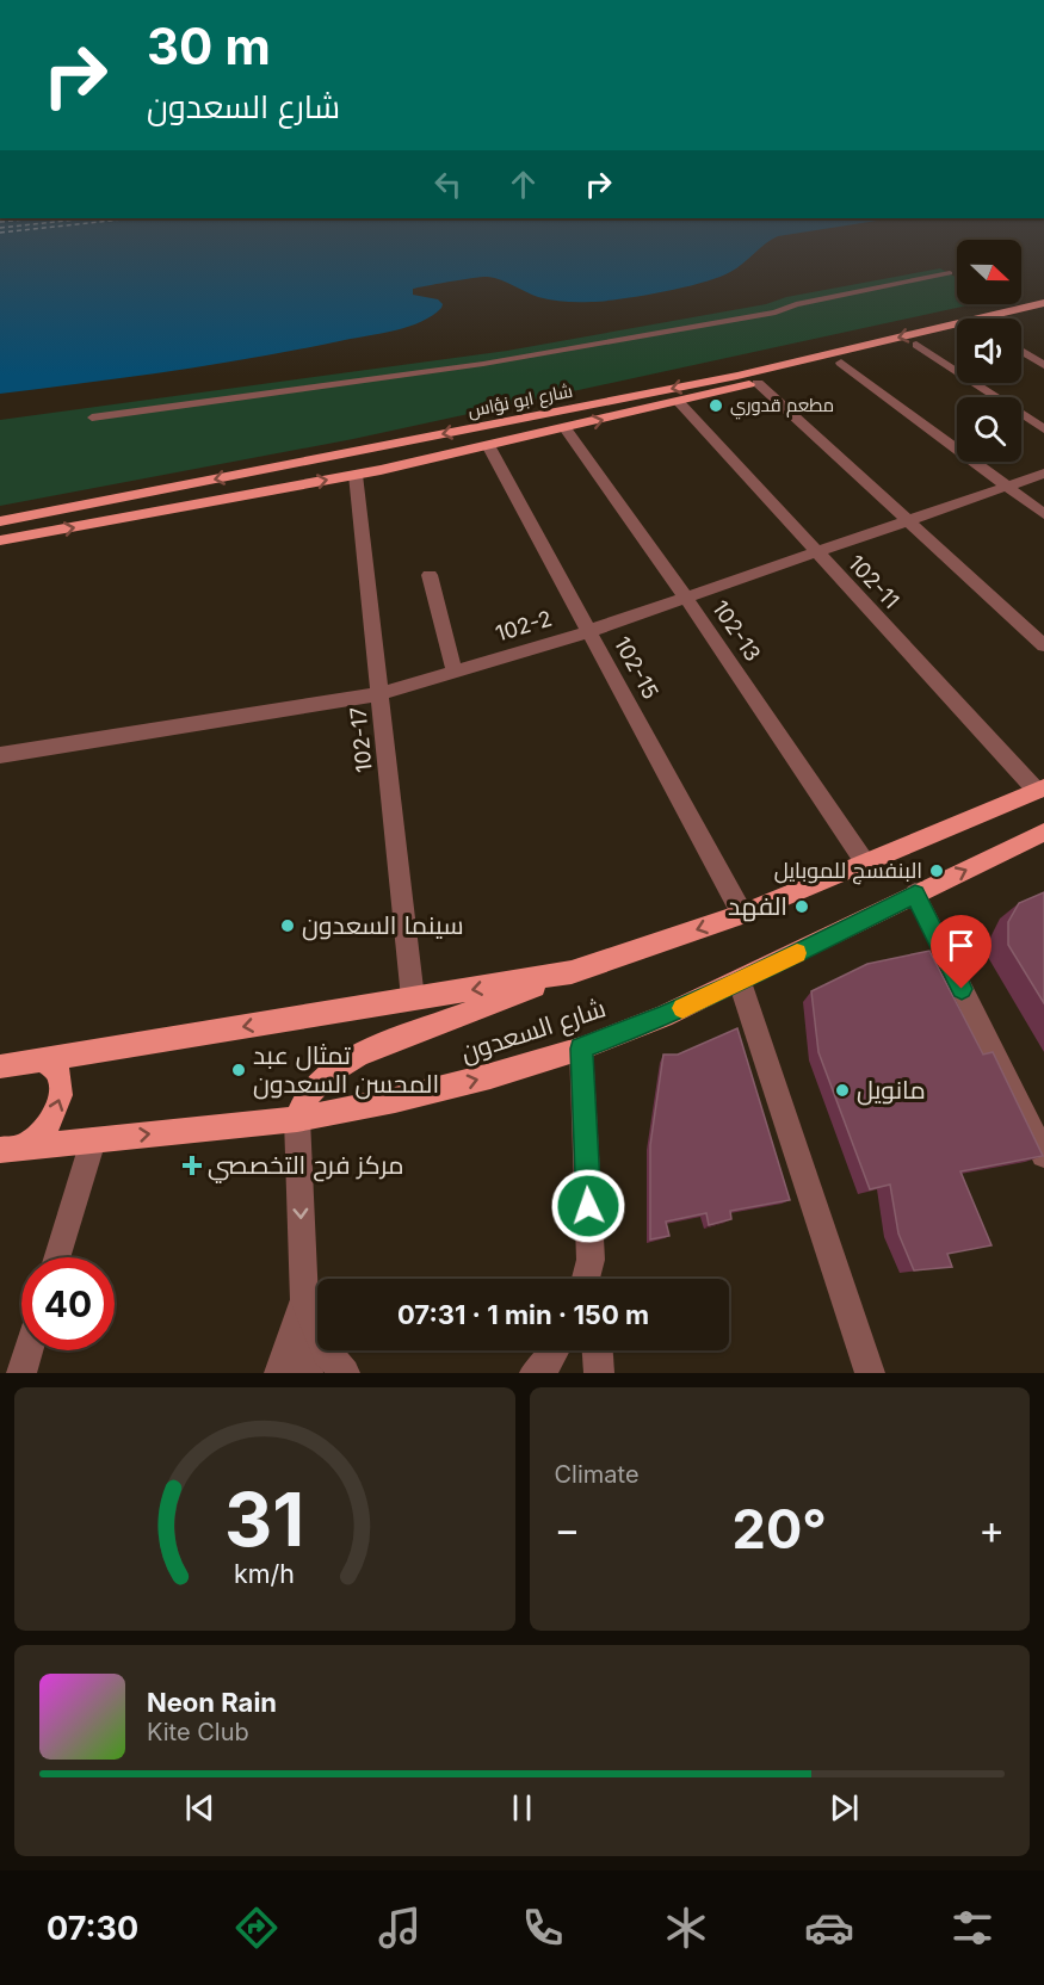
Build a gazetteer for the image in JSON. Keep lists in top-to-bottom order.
{
  "streets": {
    "main road": ["شارع ابو نؤاس", "شارع السعدون"],
    "street": [
      "102-11",
      "102-2",
      "102-13",
      "102-15",
      "102-17"
    ]
  },
  "crossings": [
    ["شارع ابو نؤاس", "102-11"],
    ["شارع ابو نؤاس", "102-13"],
    ["شارع ابو نؤاس", "102-15"],
    ["شارع ابو نؤاس", "102-17"],
    ["102-11", "102-2"],
    ["102-11", "شارع السعدون"],
    ["102-2", "102-13"],
    ["102-2", "102-15"],
    ["102-2", "102-17"],
    ["102-13", "شارع السعدون"],
    ["102-15", "شارع السعدون"],
    ["102-17", "شارع السعدون"]
  ],
  "places": {
    "other": [
      "مطعم قدوري",
      "البنفسج للموبايل",
      "الفهد",
      "سينما السعدون",
      "تمثال عبد المحسن السعدون",
      "مانويل"
    ],
    "health": ["مركز فرح التخصصي"]
  },
  "north": "right",
  "page": {
    "turn": ["30 m", "شارع السعدون"],
    "limit": "40",
    "trip": "07:31 · 1 min · 150 m",
    "tile": "Climate",
    "heat": ["−", "20°", "+"],
    "song": ["Neon Rain", "Kite Club"],
    "tabs": "07:30",
    "gauge": ["31", "km/h"]
  }
}
